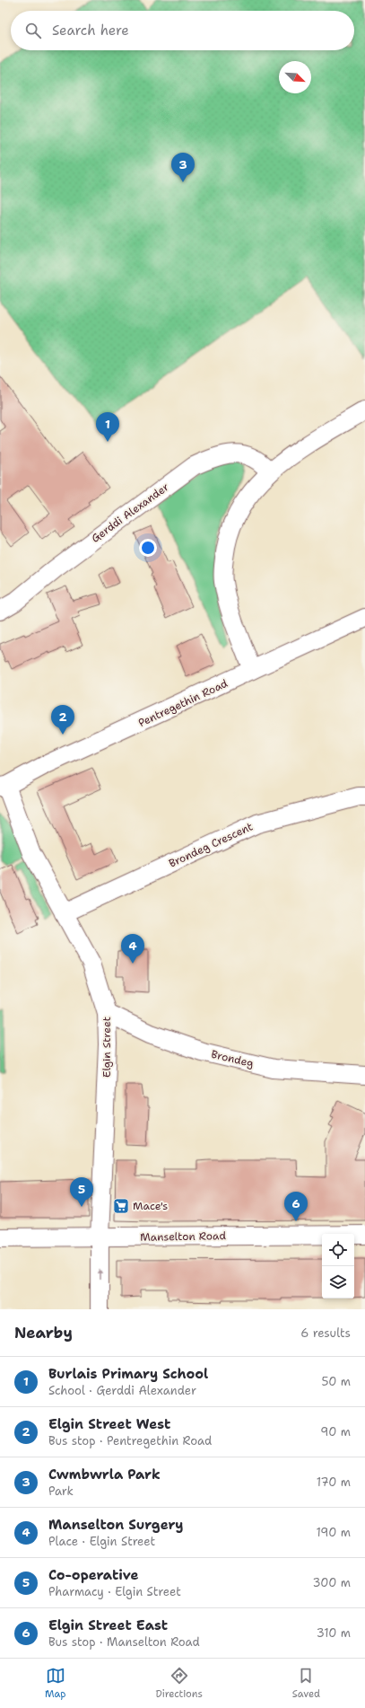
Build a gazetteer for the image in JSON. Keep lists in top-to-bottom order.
{
  "streets": {
    "street": [
      "Gerddi Alexander",
      "Pentregethin Road",
      "Brondeg Crescent",
      "Elgin Street",
      "Brondeg",
      "Manselton Road"
    ]
  },
  "crossings": [
    ["Pentregethin Road", "Elgin Street"],
    ["Brondeg Crescent", "Elgin Street"],
    ["Elgin Street", "Brondeg"],
    ["Elgin Street", "Manselton Road"]
  ],
  "places": {
    "supermarket": ["Mace's"]
  },
  "north": "bottom right",
  "page": {
    "search": "Search here",
    "pins": [
      "3",
      "1",
      "2",
      "4",
      "5",
      "6"
    ],
    "heading": ["Nearby", "6 results"],
    "list": [
      {
        "mark": "1",
        "name": "Burlais Primary School",
        "note": "School · Gerddi Alexander",
        "value": "50 m"
      },
      {
        "mark": "2",
        "name": "Elgin Street West",
        "note": "Bus stop · Pentregethin Road",
        "value": "90 m"
      },
      {
        "mark": "3",
        "name": "Cwmbwrla Park",
        "note": "Park",
        "value": "170 m"
      },
      {
        "mark": "4",
        "name": "Manselton Surgery",
        "note": "Place · Elgin Street",
        "value": "190 m"
      },
      {
        "mark": "5",
        "name": "Co-operative",
        "note": "Pharmacy · Elgin Street",
        "value": "300 m"
      },
      {
        "mark": "6",
        "name": "Elgin Street East",
        "note": "Bus stop · Manselton Road",
        "value": "310 m"
      }
    ],
    "nav": ["Map", "Directions", "Saved"]
  }
}
